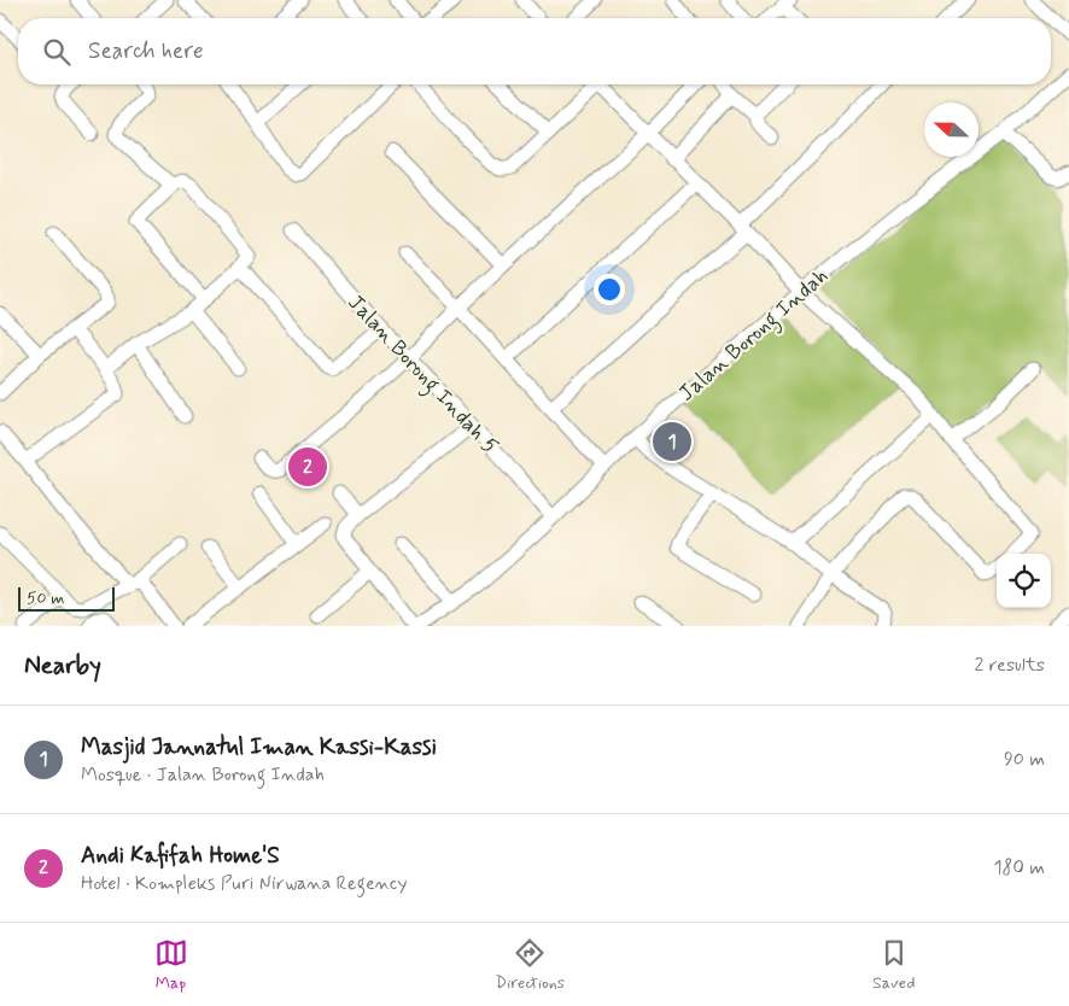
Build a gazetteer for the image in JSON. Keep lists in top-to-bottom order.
{
  "streets": {
    "street": ["Jalan Borong Indah", "Jalan Borong Indah 5"]
  },
  "crossings": [
    ["Jalan Borong Indah", "Jalan Borong Indah 5"]
  ],
  "scale_bar": "50 m",
  "north": "left",
  "page": {
    "search": "Search here",
    "pins": ["1", "2"],
    "scale": "50 m",
    "heading": ["Nearby", "2 results"],
    "list": [
      {
        "mark": "1",
        "name": "Masjid Jannatul Iman Kassi-Kassi",
        "note": "Mosque · Jalan Borong Indah",
        "value": "90 m"
      },
      {
        "mark": "2",
        "name": "Andi Kafifah Home'S",
        "note": "Hotel · Kompleks Puri Nirwana Regency",
        "value": "180 m"
      }
    ],
    "nav": ["Map", "Directions", "Saved"]
  }
}
